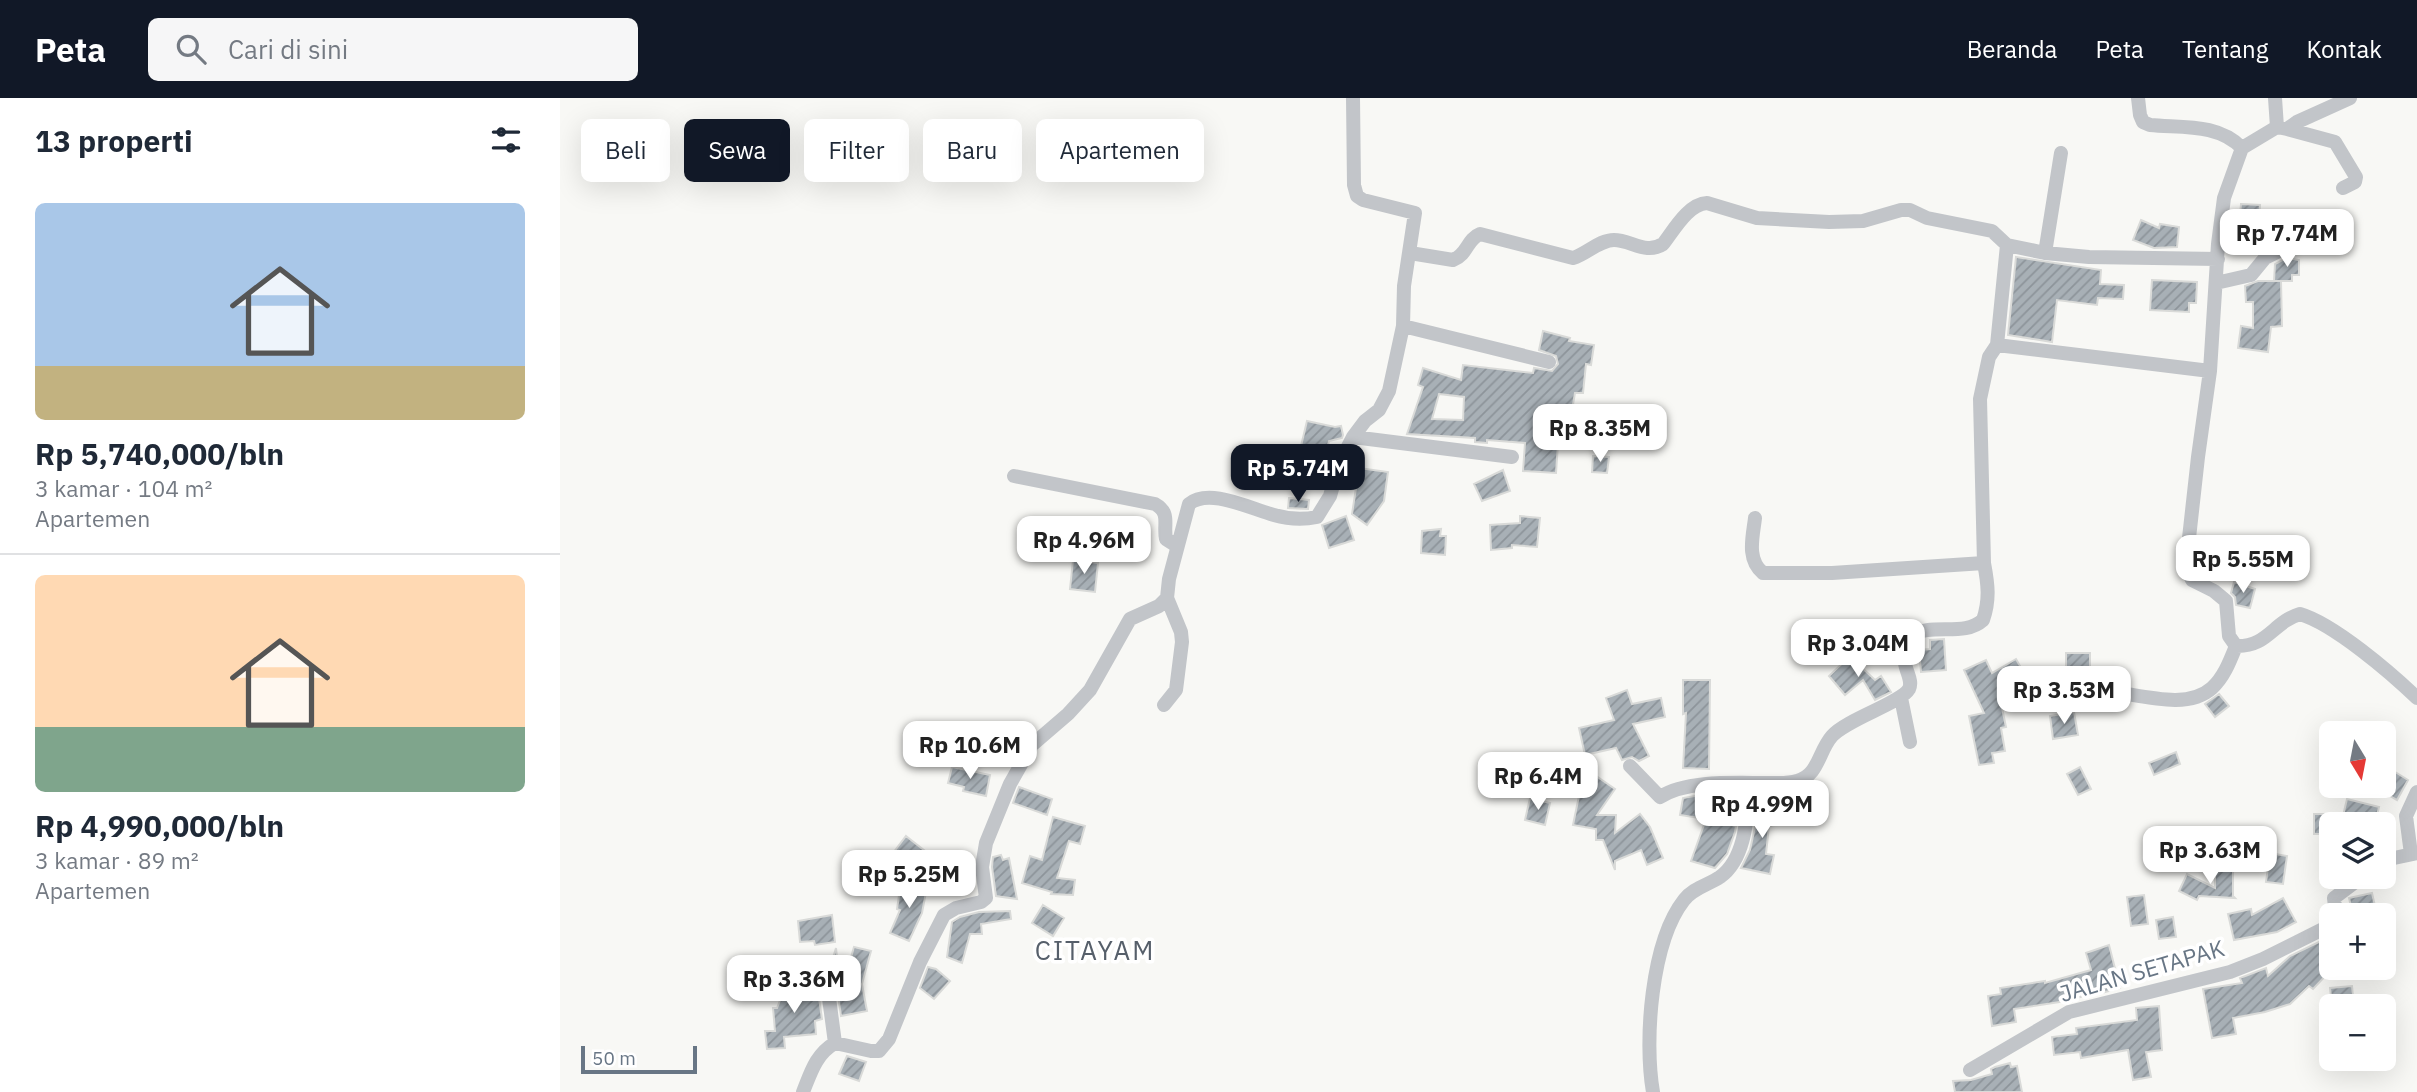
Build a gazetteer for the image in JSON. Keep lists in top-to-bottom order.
{
  "streets": {
    "street": ["JALAN SETAPAK"]
  },
  "districts": ["CITAYAM"],
  "scale_bar": "50 m",
  "north": "bottom",
  "page": {
    "header": "Peta",
    "search": "Cari di sini",
    "nav": [
      "Beranda",
      "Peta",
      "Tentang",
      "Kontak"
    ],
    "heading": "13 properti",
    "chip": [
      "Beli",
      "Sewa",
      "Filter",
      "Baru",
      "Apartemen"
    ],
    "list": [
      {
        "name": "Rp 5,740,000/bln",
        "note": "3 kamar · 104 m² · Apartemen"
      },
      {
        "name": "Rp 4,990,000/bln",
        "note": "3 kamar · 89 m² · Apartemen"
      }
    ],
    "price": [
      "Rp 7.74M",
      "Rp 8.35M",
      "Rp 5.74M",
      "Rp 4.96M",
      "Rp 5.55M",
      "Rp 3.04M",
      "Rp 3.53M",
      "Rp 10.6M",
      "Rp 6.4M",
      "Rp 4.99M",
      "Rp 3.63M",
      "Rp 5.25M",
      "Rp 3.36M"
    ],
    "map_buttons": ["+", "−"],
    "scale": "50 m"
  }
}
